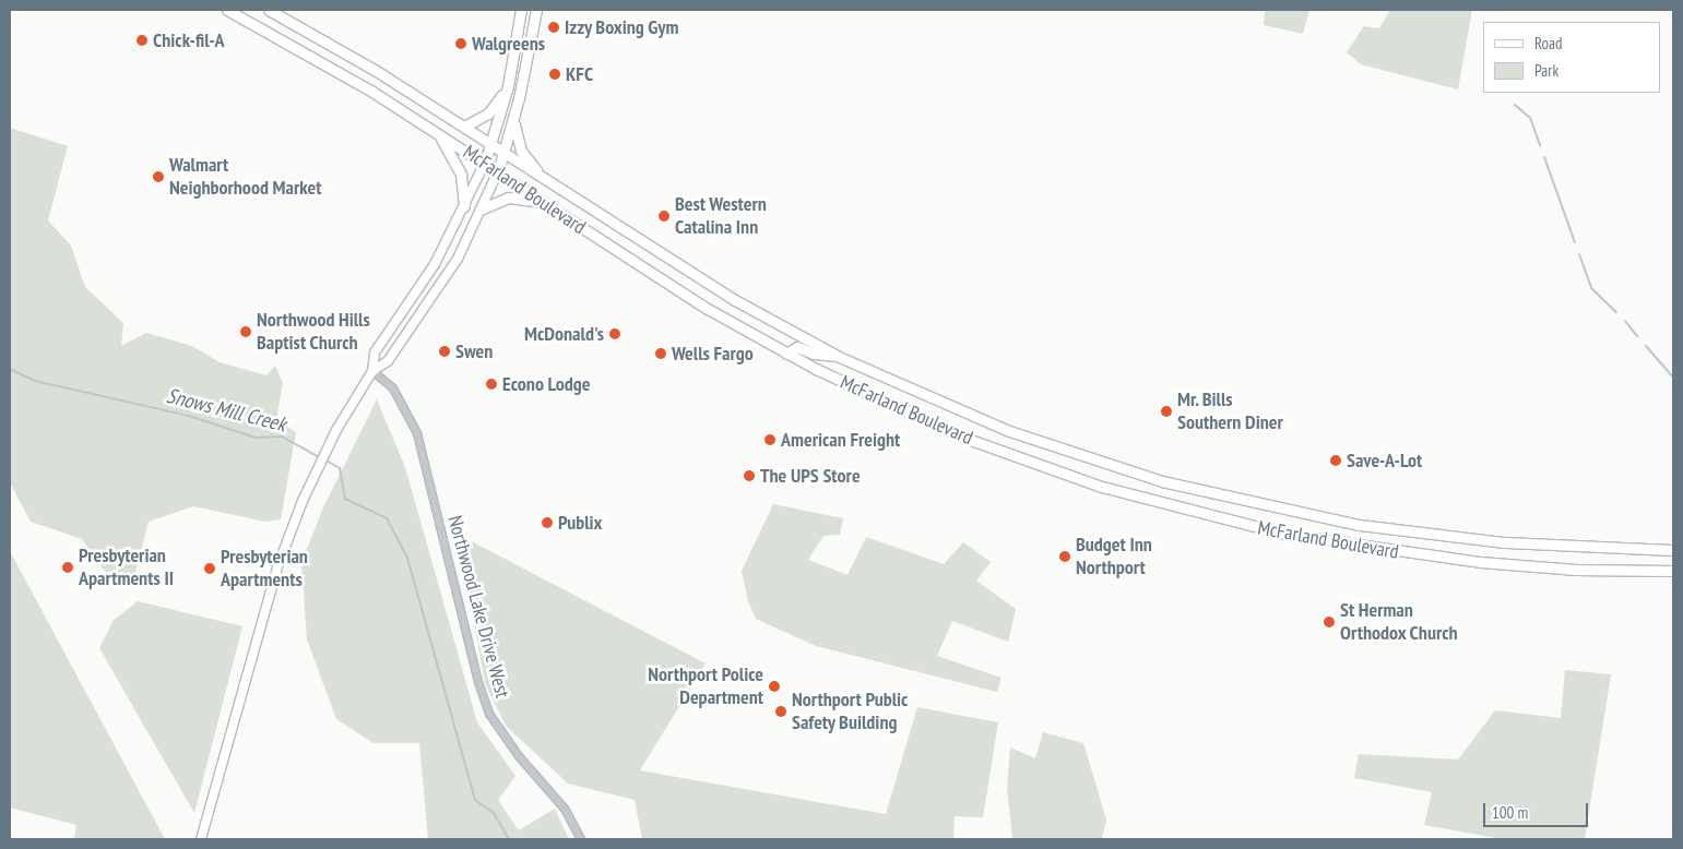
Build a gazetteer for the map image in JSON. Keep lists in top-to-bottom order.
{
  "streets": {
    "highway": ["McFarland Boulevard"],
    "street": ["Northwood Lake Drive West"]
  },
  "water": ["Snows Mill Creek"],
  "places": [
    "Izzy Boxing Gym",
    "Chick-fil-A",
    "Walgreens",
    "KFC",
    "Walmart Neighborhood Market",
    "Best Western Catalina Inn",
    "Northwood Hills Baptist Church",
    "McDonald's",
    "Swen",
    "Wells Fargo",
    "Econo Lodge",
    "Mr. Bills Southern Diner",
    "American Freight",
    "Save-A-Lot",
    "The UPS Store",
    "Publix",
    "Budget Inn Northport",
    "Presbyterian Apartments II",
    "Presbyterian Apartments",
    "St Herman Orthodox Church",
    "Northport Police Department",
    "Northport Public Safety Building"
  ],
  "legend": ["Road", "Park"],
  "scale_bar": "100 m"
}
